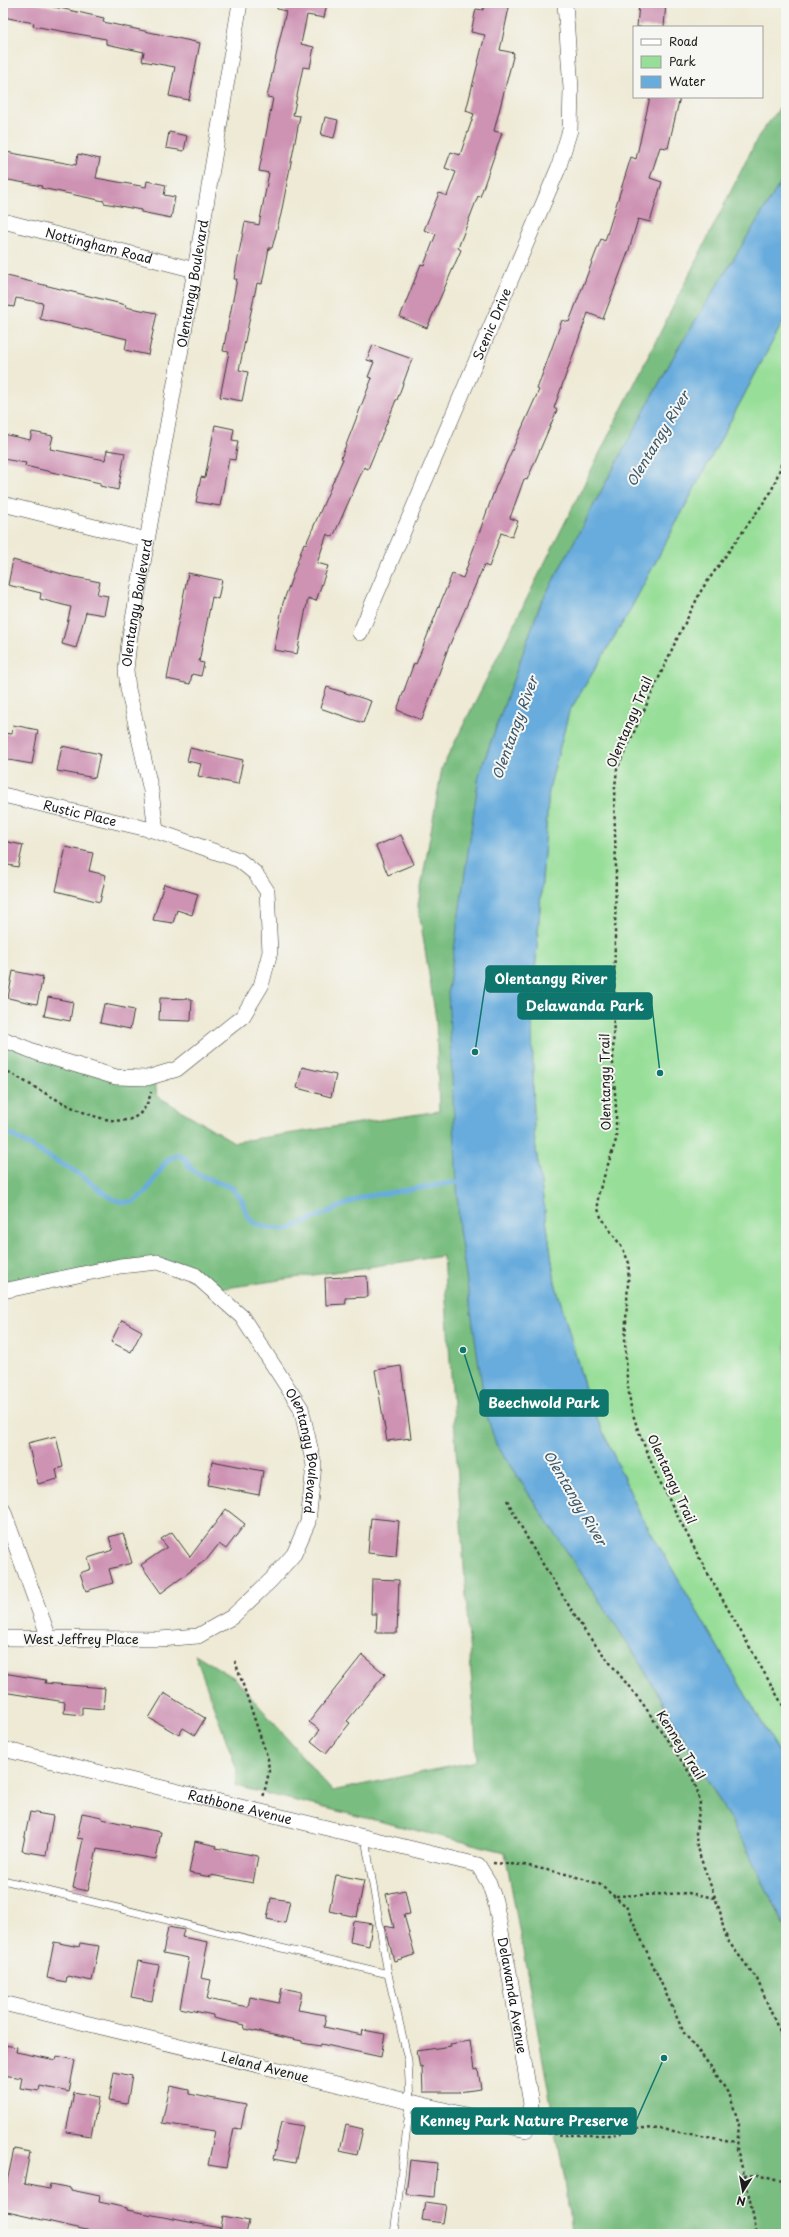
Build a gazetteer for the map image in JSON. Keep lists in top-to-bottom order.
{
  "streets": {
    "street": [
      "Nottingham Road",
      "Olentangy Boulevard",
      "Scenic Drive",
      "Rustic Place",
      "West Jeffrey Place",
      "Rathbone Avenue",
      "Delawanda Avenue",
      "Leland Avenue"
    ],
    "path": ["Olentangy Trail", "Kenney Trail"]
  },
  "crossings": [
    ["Nottingham Road", "Olentangy Boulevard"],
    ["Olentangy Boulevard", "Rustic Place"],
    ["Olentangy Boulevard", "West Jeffrey Place"],
    ["Rathbone Avenue", "Delawanda Avenue"],
    ["Delawanda Avenue", "Leland Avenue"]
  ],
  "water": ["Olentangy River"],
  "places": [
    "Olentangy River",
    "Delawanda Park",
    "Beechwold Park",
    "Kenney Park Nature Preserve"
  ],
  "legend": ["Road", "Park", "Water"],
  "north": "bottom"
}
